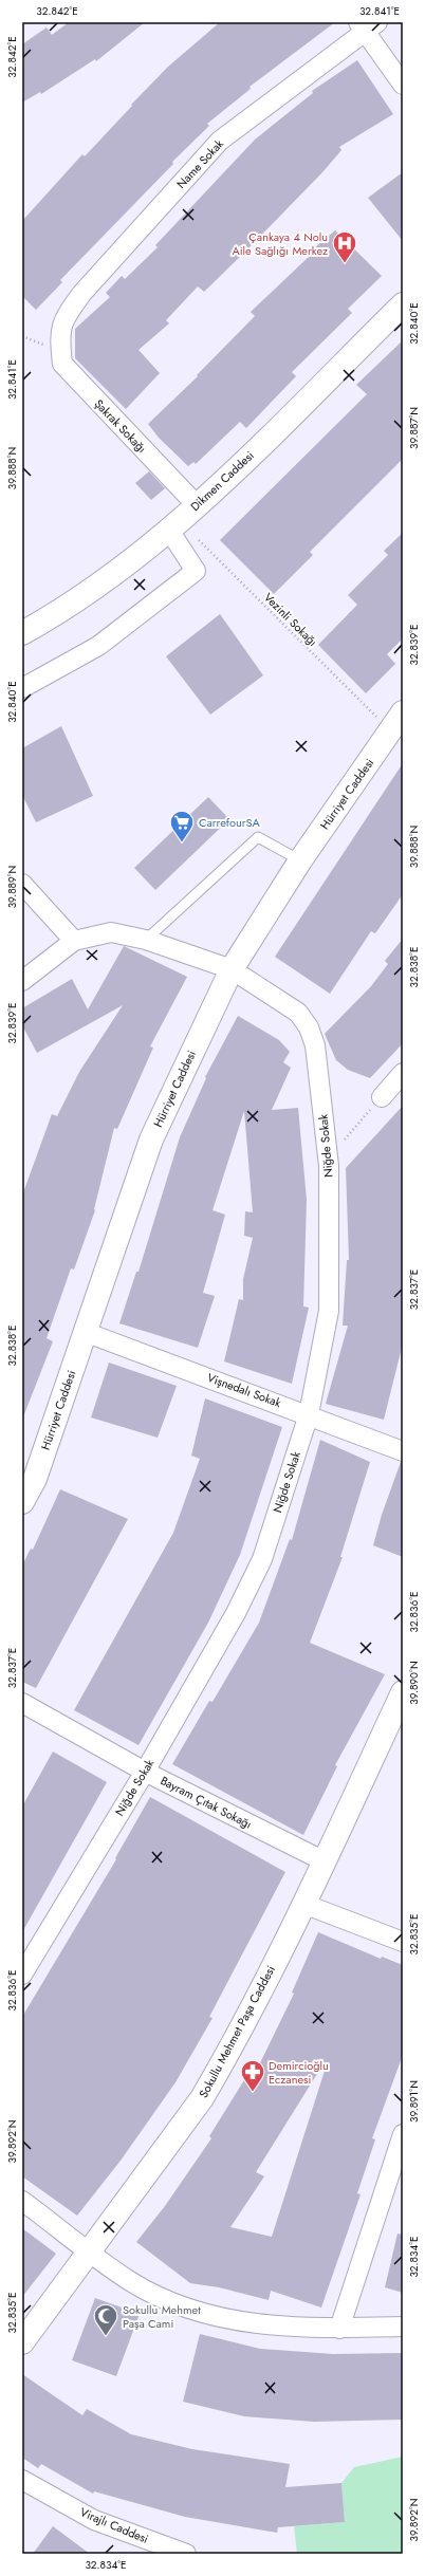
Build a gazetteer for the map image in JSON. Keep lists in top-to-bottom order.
{
  "streets": {
    "main road": ["Dikmen Caddesi", "Hürriyet Caddesi", "Sokullu Mehmet Paşa Caddesi"],
    "street": [
      "Name Sokak",
      "Şakrak Sokağı",
      "Niğde Sokak",
      "Vişnedalı Sokak",
      "Bayram Çıtak Sokağı",
      "Virajlı Caddesi"
    ],
    "path": ["Vezinli Sokağı"]
  },
  "crossings": [
    ["Name Sokak", "Şakrak Sokağı"],
    ["Şakrak Sokağı", "Dikmen Caddesi"],
    ["Dikmen Caddesi", "Vezinli Sokağı"],
    ["Vezinli Sokağı", "Hürriyet Caddesi"],
    ["Hürriyet Caddesi", "Niğde Sokak"],
    ["Hürriyet Caddesi", "Vişnedalı Sokak"],
    ["Niğde Sokak", "Vişnedalı Sokak"],
    ["Niğde Sokak", "Bayram Çıtak Sokağı"],
    ["Bayram Çıtak Sokağı", "Sokullu Mehmet Paşa Caddesi"]
  ],
  "places": {
    "hospital": ["Çankaya 4 Nolu Aile Sağlığı Merkez"],
    "supermarket": ["CarrefourSA"],
    "pharmacy": ["Demircioğlu Eczanesi"],
    "mosque": ["Sokullu Mehmet Paşa Cami"]
  },
  "coordinates": [
    "32.842°E",
    "32.841°E",
    "32.840°E",
    "39.887°N",
    "39.888°N",
    "32.839°E",
    "39.889°N",
    "32.838°E",
    "32.837°E",
    "32.836°E",
    "39.890°N",
    "32.835°E",
    "39.891°N",
    "39.892°N",
    "32.834°E"
  ]
}
